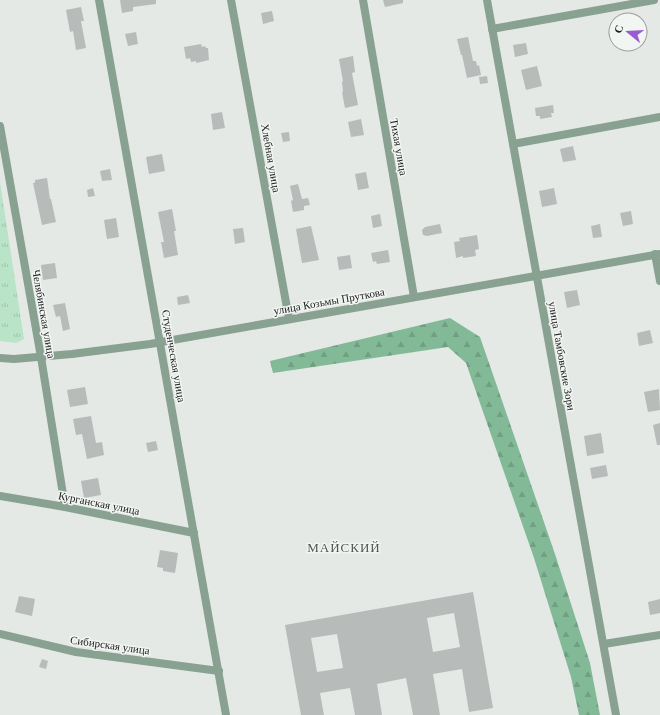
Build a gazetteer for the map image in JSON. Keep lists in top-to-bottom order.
{
  "streets": {
    "street": [
      "Тихая улица",
      "Хлебная улица",
      "улица Козьмы Пруткова",
      "Челябинская улица",
      "Студенческая улица",
      "улица Тамбовские Зори",
      "Курганская улица",
      "Сибирская улица"
    ]
  },
  "crossings": [
    ["Тихая улица", "улица Козьмы Пруткова"],
    ["Хлебная улица", "улица Козьмы Пруткова"],
    ["улица Козьмы Пруткова", "Челябинская улица"],
    ["улица Козьмы Пруткова", "Студенческая улица"],
    ["улица Козьмы Пруткова", "улица Тамбовские Зори"],
    ["Челябинская улица", "Курганская улица"],
    ["Студенческая улица", "Курганская улица"],
    ["Студенческая улица", "Сибирская улица"]
  ],
  "districts": ["МАЙСКИЙ"],
  "north": "left"
}
